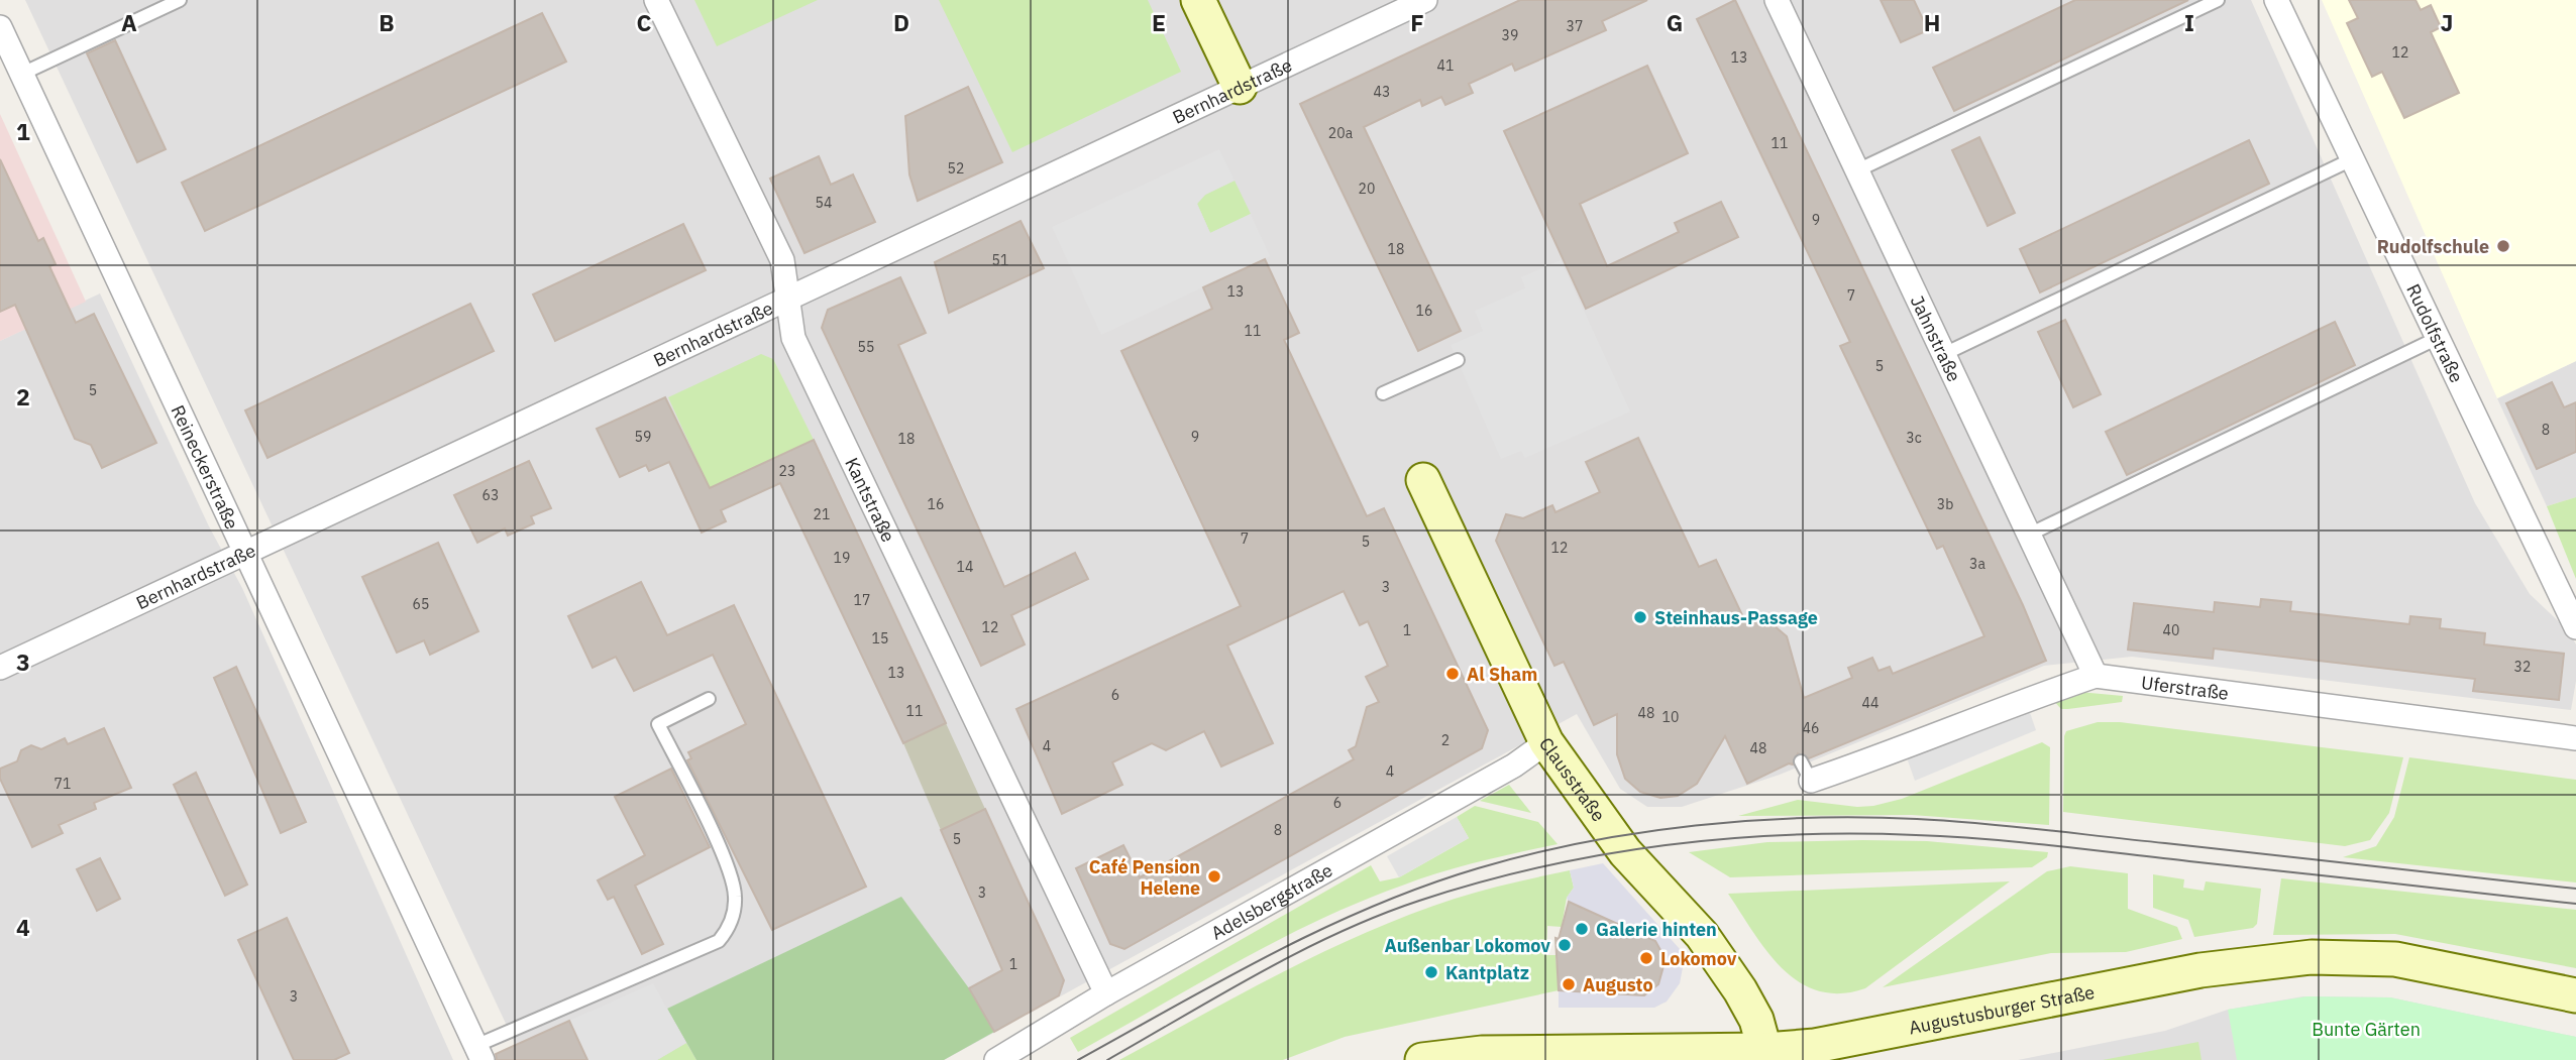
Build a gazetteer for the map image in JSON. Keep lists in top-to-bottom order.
{
  "streets": {
    "main road": ["Clausstraße", "Augustusburger Straße"],
    "street": [
      "Bernhardstraße",
      "Rudolfstraße",
      "Jahnstraße",
      "Reineckerstraße",
      "Kantstraße",
      "Uferstraße",
      "Adelsbergstraße"
    ]
  },
  "crossings": [
    ["Bernhardstraße", "Reineckerstraße"],
    ["Bernhardstraße", "Kantstraße"],
    ["Jahnstraße", "Uferstraße"],
    ["Kantstraße", "Adelsbergstraße"],
    ["Clausstraße", "Adelsbergstraße"],
    ["Clausstraße", "Augustusburger Straße"]
  ],
  "parks": ["Bunte Gärten"],
  "places": [
    "Rudolfschule",
    "Steinhaus-Passage",
    "Al Sham",
    "Café Pension Helene",
    "Galerie hinten",
    "Außenbar Lokomov",
    "Lokomov",
    "Kantplatz",
    "Augusto"
  ],
  "house_numbers": [
    "37",
    "39",
    "12",
    "13",
    "41",
    "43",
    "20a",
    "11",
    "52",
    "20",
    "54",
    "9",
    "18",
    "51",
    "13",
    "7",
    "16",
    "11",
    "55",
    "5",
    "5",
    "8",
    "59",
    "9",
    "3c",
    "18",
    "23",
    "63",
    "16",
    "3b",
    "21",
    "7",
    "5",
    "12",
    "19",
    "3a",
    "14",
    "3",
    "17",
    "65",
    "12",
    "1",
    "40",
    "15",
    "32",
    "13",
    "6",
    "44",
    "11",
    "48",
    "10",
    "46",
    "2",
    "4",
    "48",
    "4",
    "71",
    "6",
    "8",
    "5",
    "3",
    "1",
    "3"
  ],
  "grid": {
    "columns": [
      "A",
      "B",
      "C",
      "D",
      "E",
      "F",
      "G",
      "H",
      "I",
      "J"
    ],
    "rows": [
      "1",
      "2",
      "3",
      "4"
    ]
  }
}
